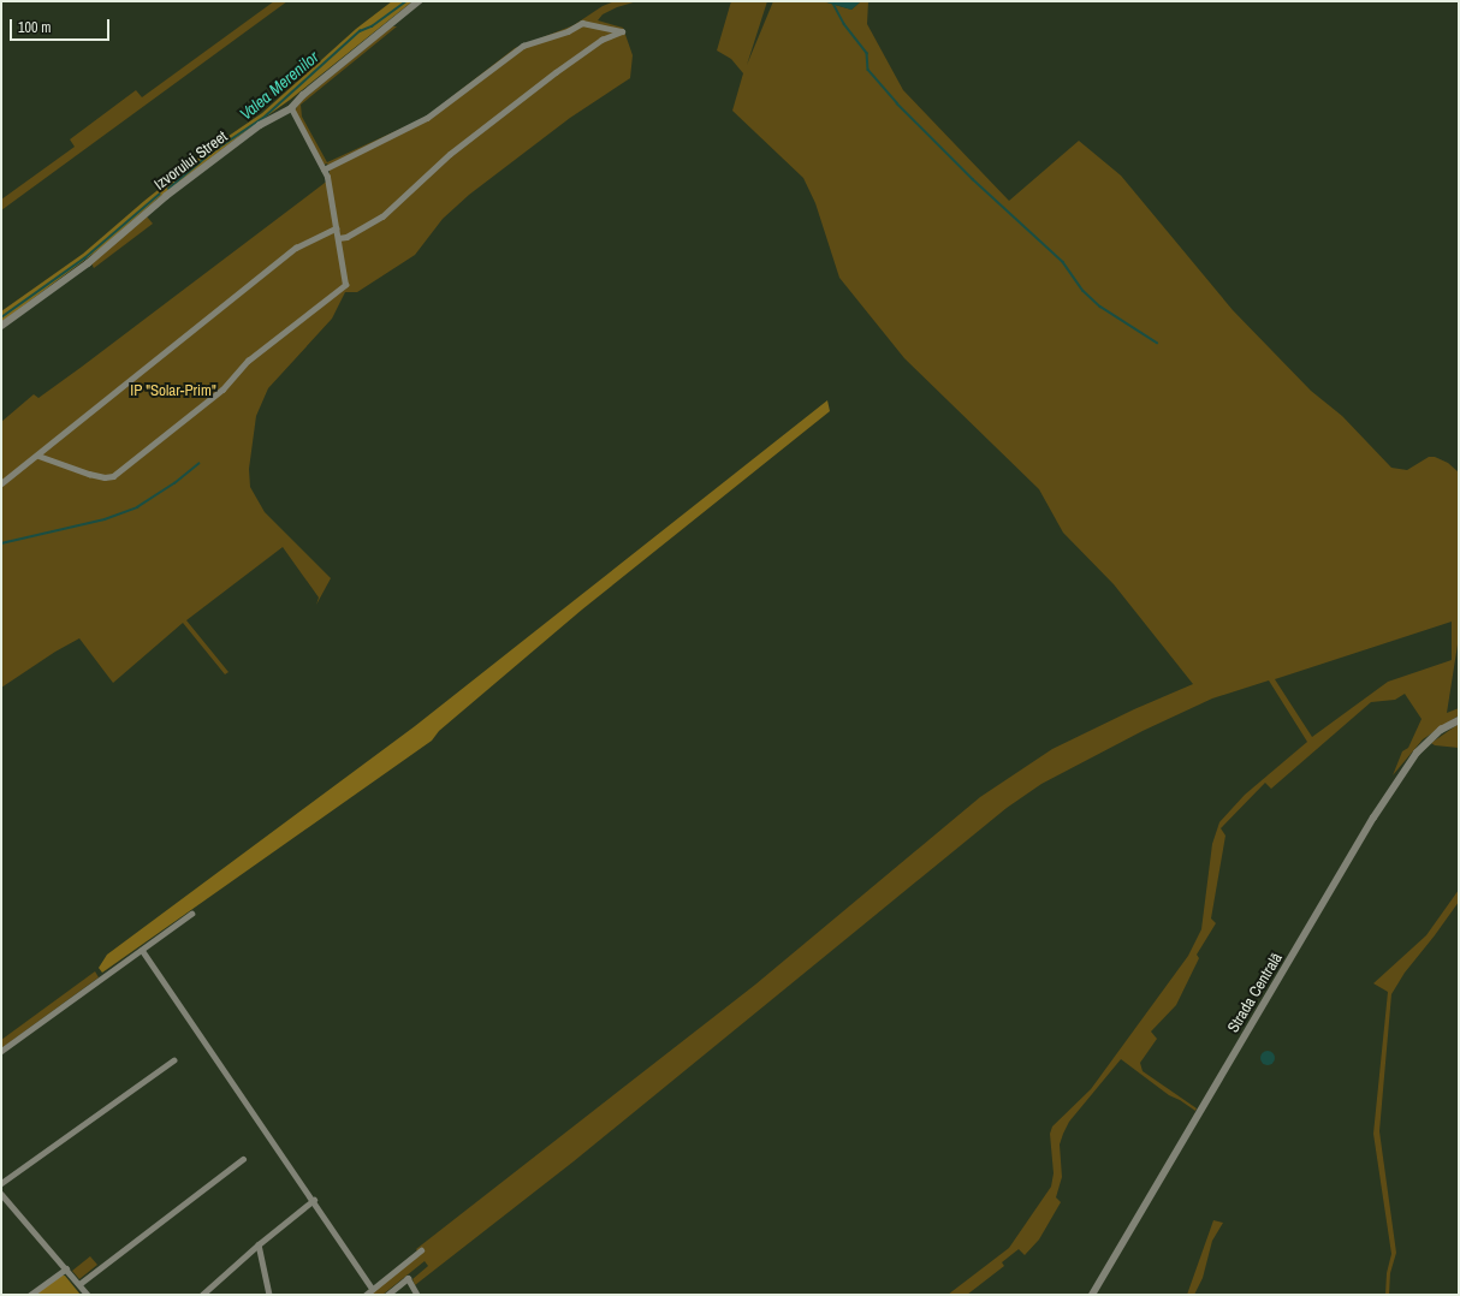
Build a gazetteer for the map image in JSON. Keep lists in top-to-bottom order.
{
  "streets": {
    "street": ["Izvorului Street", "Strada Centrală"]
  },
  "water": ["Valea Merenilor"],
  "parks": ["IP \"Solar-Prim\""],
  "scale_bar": "100 m"
}
